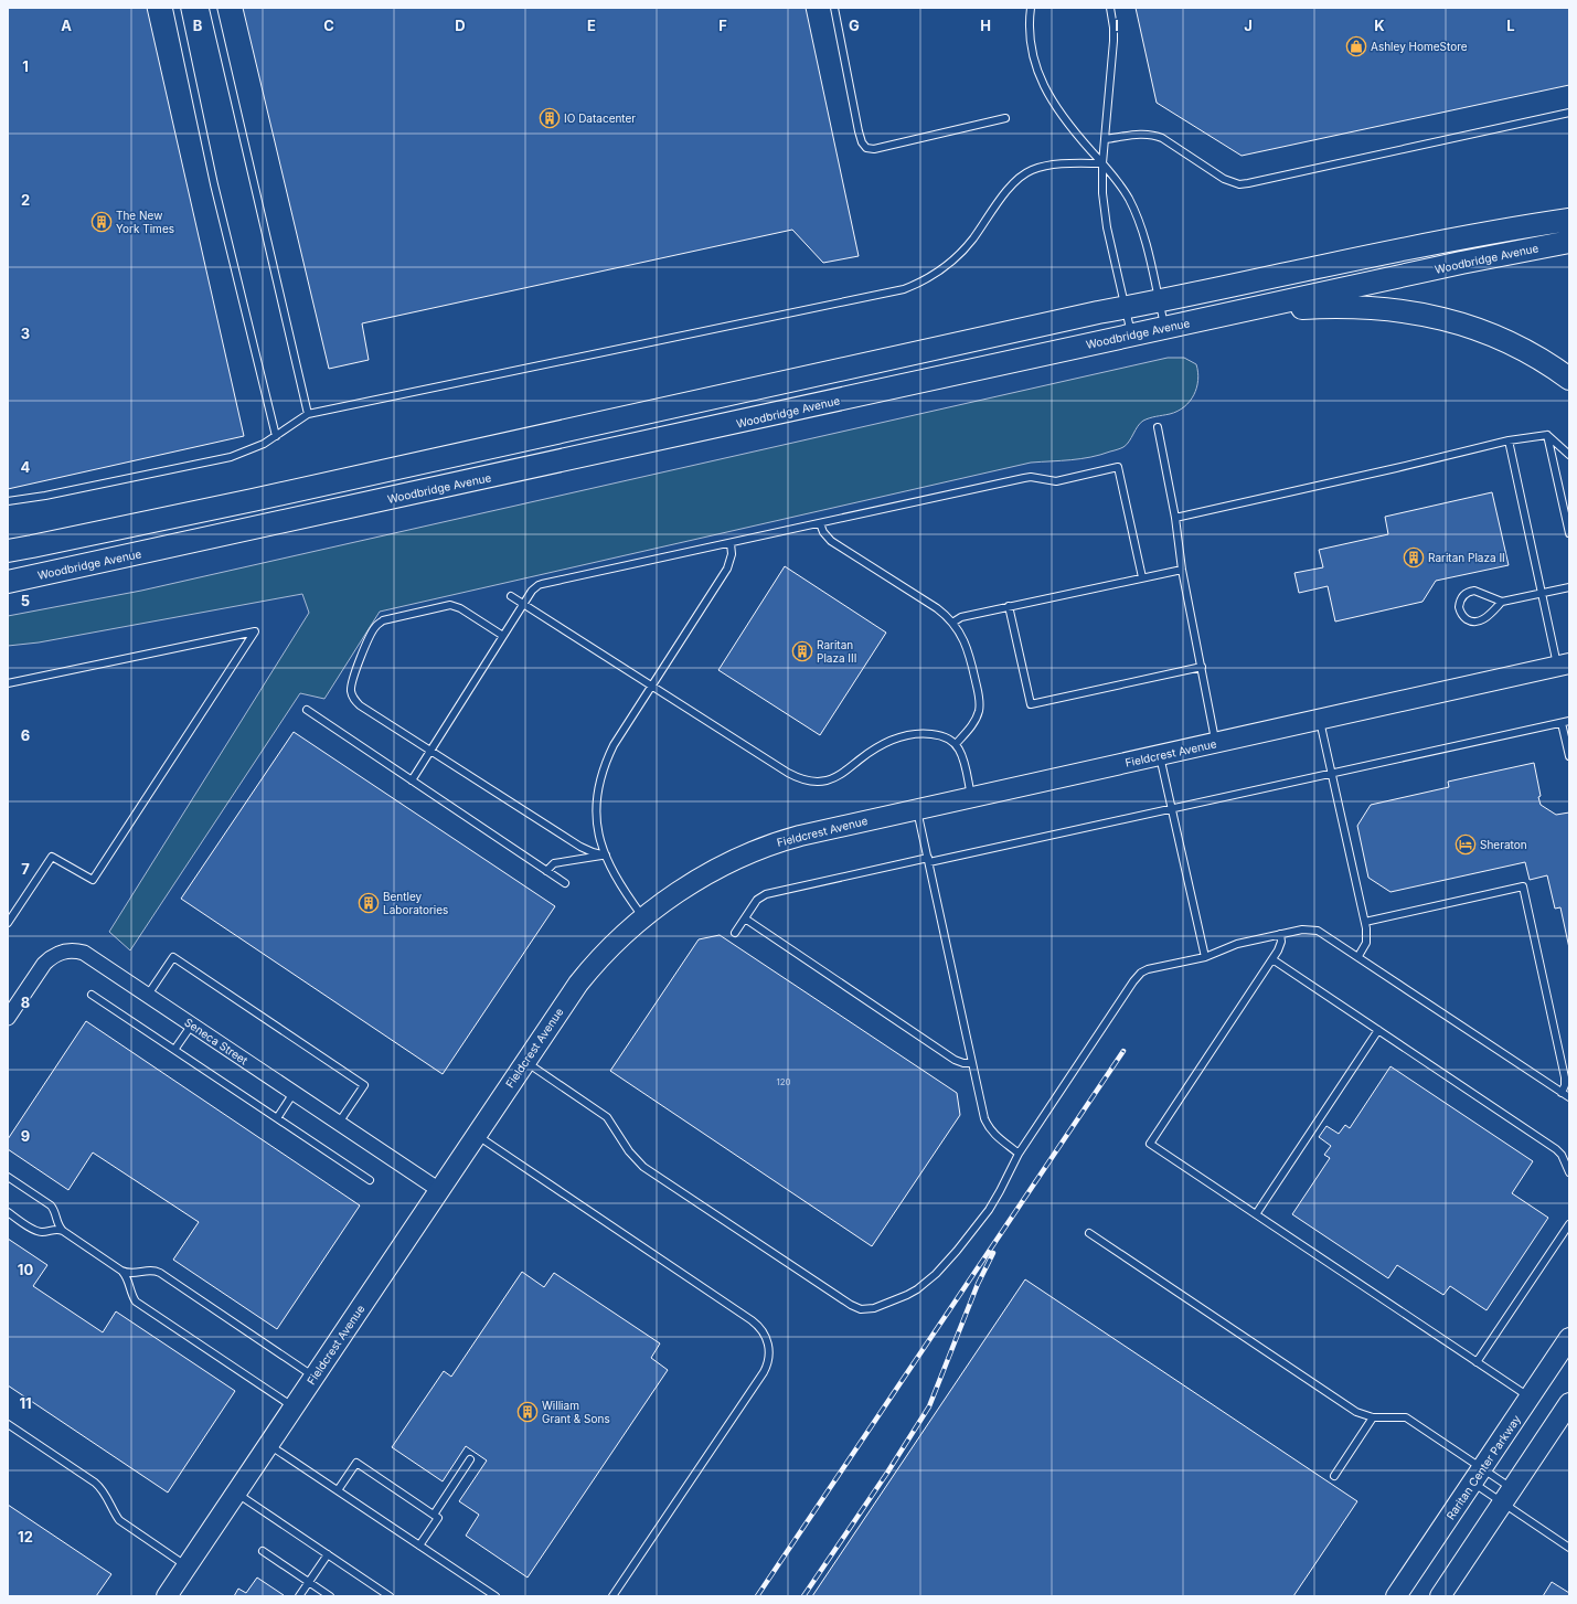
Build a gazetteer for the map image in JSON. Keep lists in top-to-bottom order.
{
  "streets": {
    "main road": ["Woodbridge Avenue"],
    "street": ["Fieldcrest Avenue", "Seneca Street", "Raritan Center Parkway"]
  },
  "crossings": [
    ["Fieldcrest Avenue", "Seneca Street"]
  ],
  "places": {
    "shop": ["Ashley HomeStore"],
    "building": [
      "IO Datacenter",
      "The New York Times",
      "Raritan Plaza II",
      "Raritan Plaza III",
      "Bentley Laboratories",
      "William Grant & Sons"
    ],
    "hotel": ["Sheraton"]
  },
  "house_numbers": ["120"],
  "grid": {
    "columns": [
      "A",
      "B",
      "C",
      "D",
      "E",
      "F",
      "G",
      "H",
      "I",
      "J",
      "K",
      "L"
    ],
    "rows": [
      "1",
      "2",
      "3",
      "4",
      "5",
      "6",
      "7",
      "8",
      "9",
      "10",
      "11",
      "12"
    ]
  }
}
